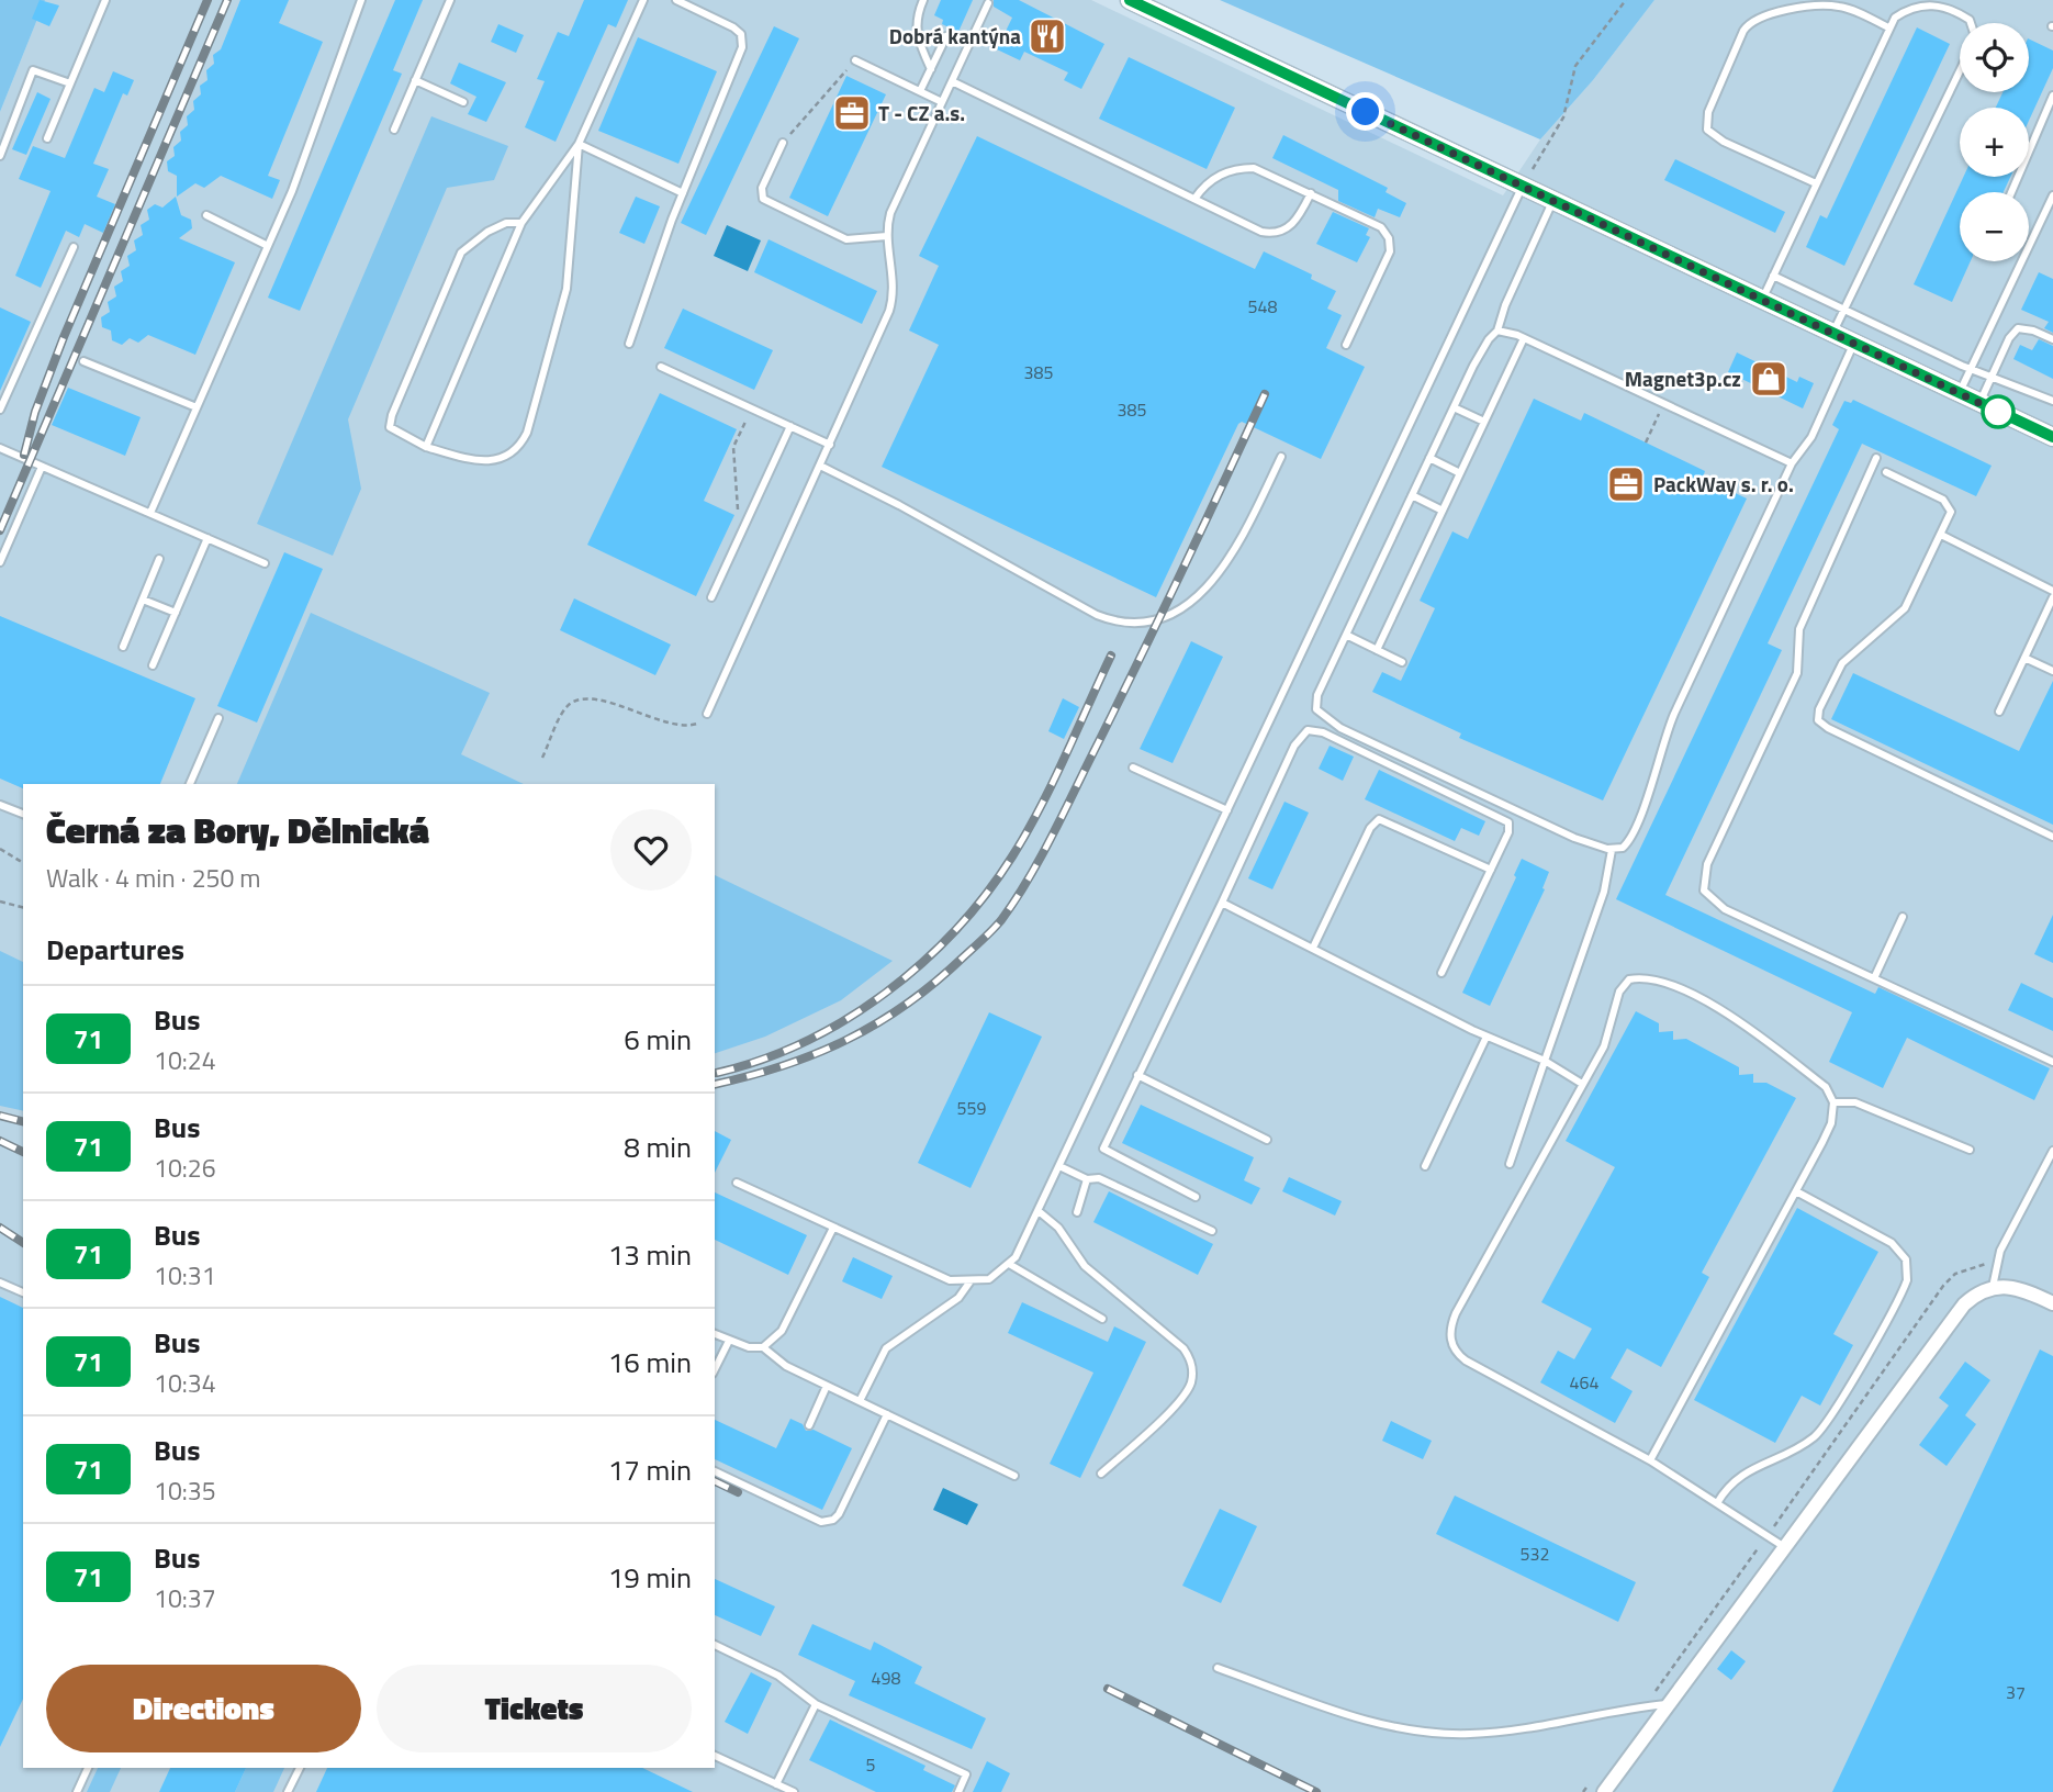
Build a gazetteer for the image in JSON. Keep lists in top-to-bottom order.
{
  "places": {
    "restaurant": ["Dobrá kantýna"],
    "office": ["T - CZ a.s.", "PackWay s. r. o."],
    "shop": ["Magnet3p.cz"]
  },
  "lines": ["bus line 71"],
  "house_numbers": [
    "548",
    "385",
    "385",
    "559",
    "464",
    "532",
    "498",
    "37",
    "5"
  ],
  "page": {
    "map_buttons": ["+", "−"],
    "heading": [
      ["Černá za Bory, Dělnická", "Walk · 4 min · 250 m"],
      "Departures"
    ],
    "list": [
      {
        "mark": "71",
        "name": "Bus",
        "note": "10:24",
        "value": "6 min"
      },
      {
        "mark": "71",
        "name": "Bus",
        "note": "10:26",
        "value": "8 min"
      },
      {
        "mark": "71",
        "name": "Bus",
        "note": "10:31",
        "value": "13 min"
      },
      {
        "mark": "71",
        "name": "Bus",
        "note": "10:34",
        "value": "16 min"
      },
      {
        "mark": "71",
        "name": "Bus",
        "note": "10:35",
        "value": "17 min"
      },
      {
        "mark": "71",
        "name": "Bus",
        "note": "10:37",
        "value": "19 min"
      }
    ],
    "buttons": ["Directions", "Tickets"]
  }
}
